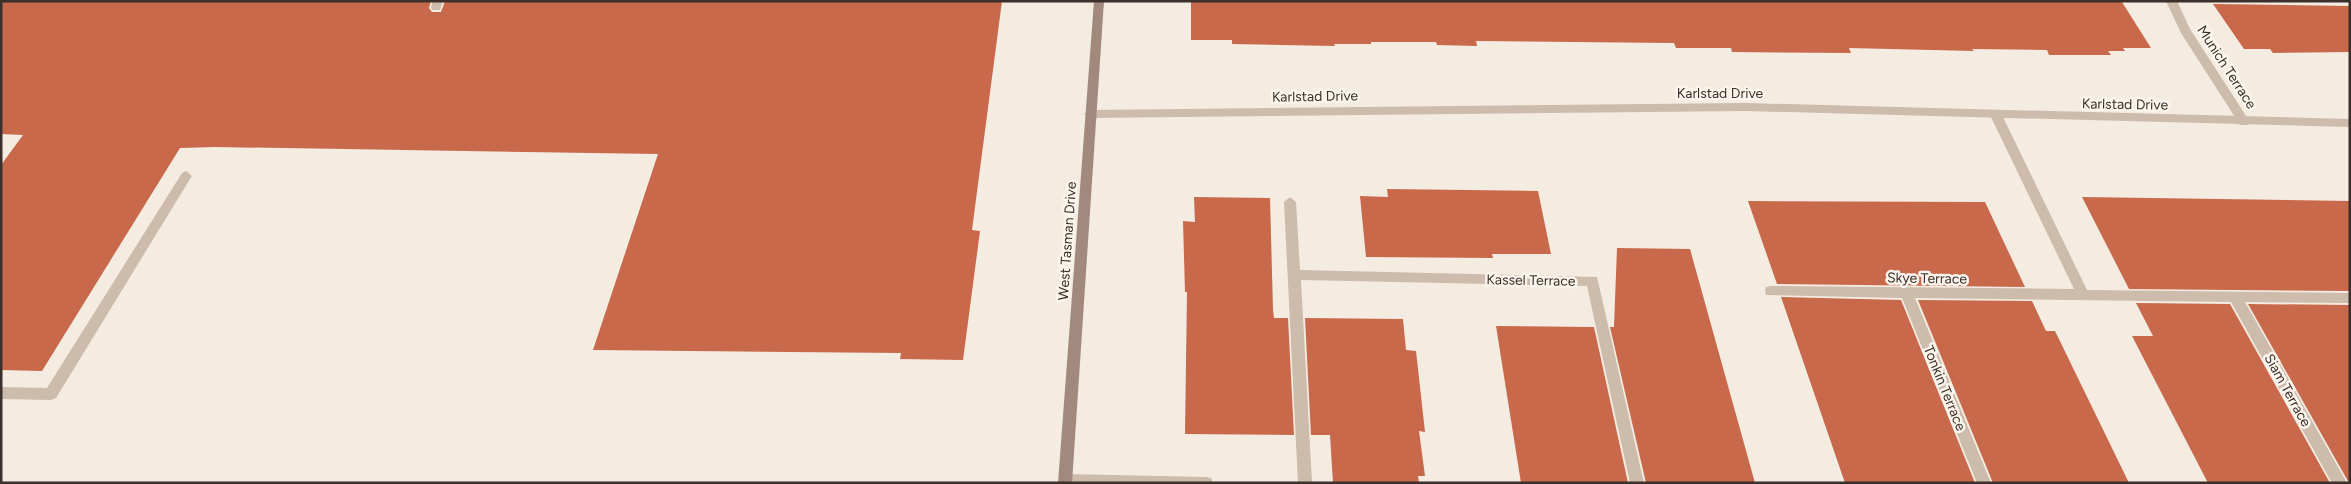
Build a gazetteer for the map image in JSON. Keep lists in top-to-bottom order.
{
  "streets": {
    "street": [
      "Munich Terrace",
      "Karlstad Drive",
      "West Tasman Drive",
      "Skye Terrace",
      "Kassel Terrace",
      "Tonkin Terrace",
      "Siam Terrace"
    ]
  },
  "crossings": [
    ["Munich Terrace", "Karlstad Drive"],
    ["Karlstad Drive", "West Tasman Drive"],
    ["Skye Terrace", "Tonkin Terrace"],
    ["Skye Terrace", "Siam Terrace"]
  ]
}
